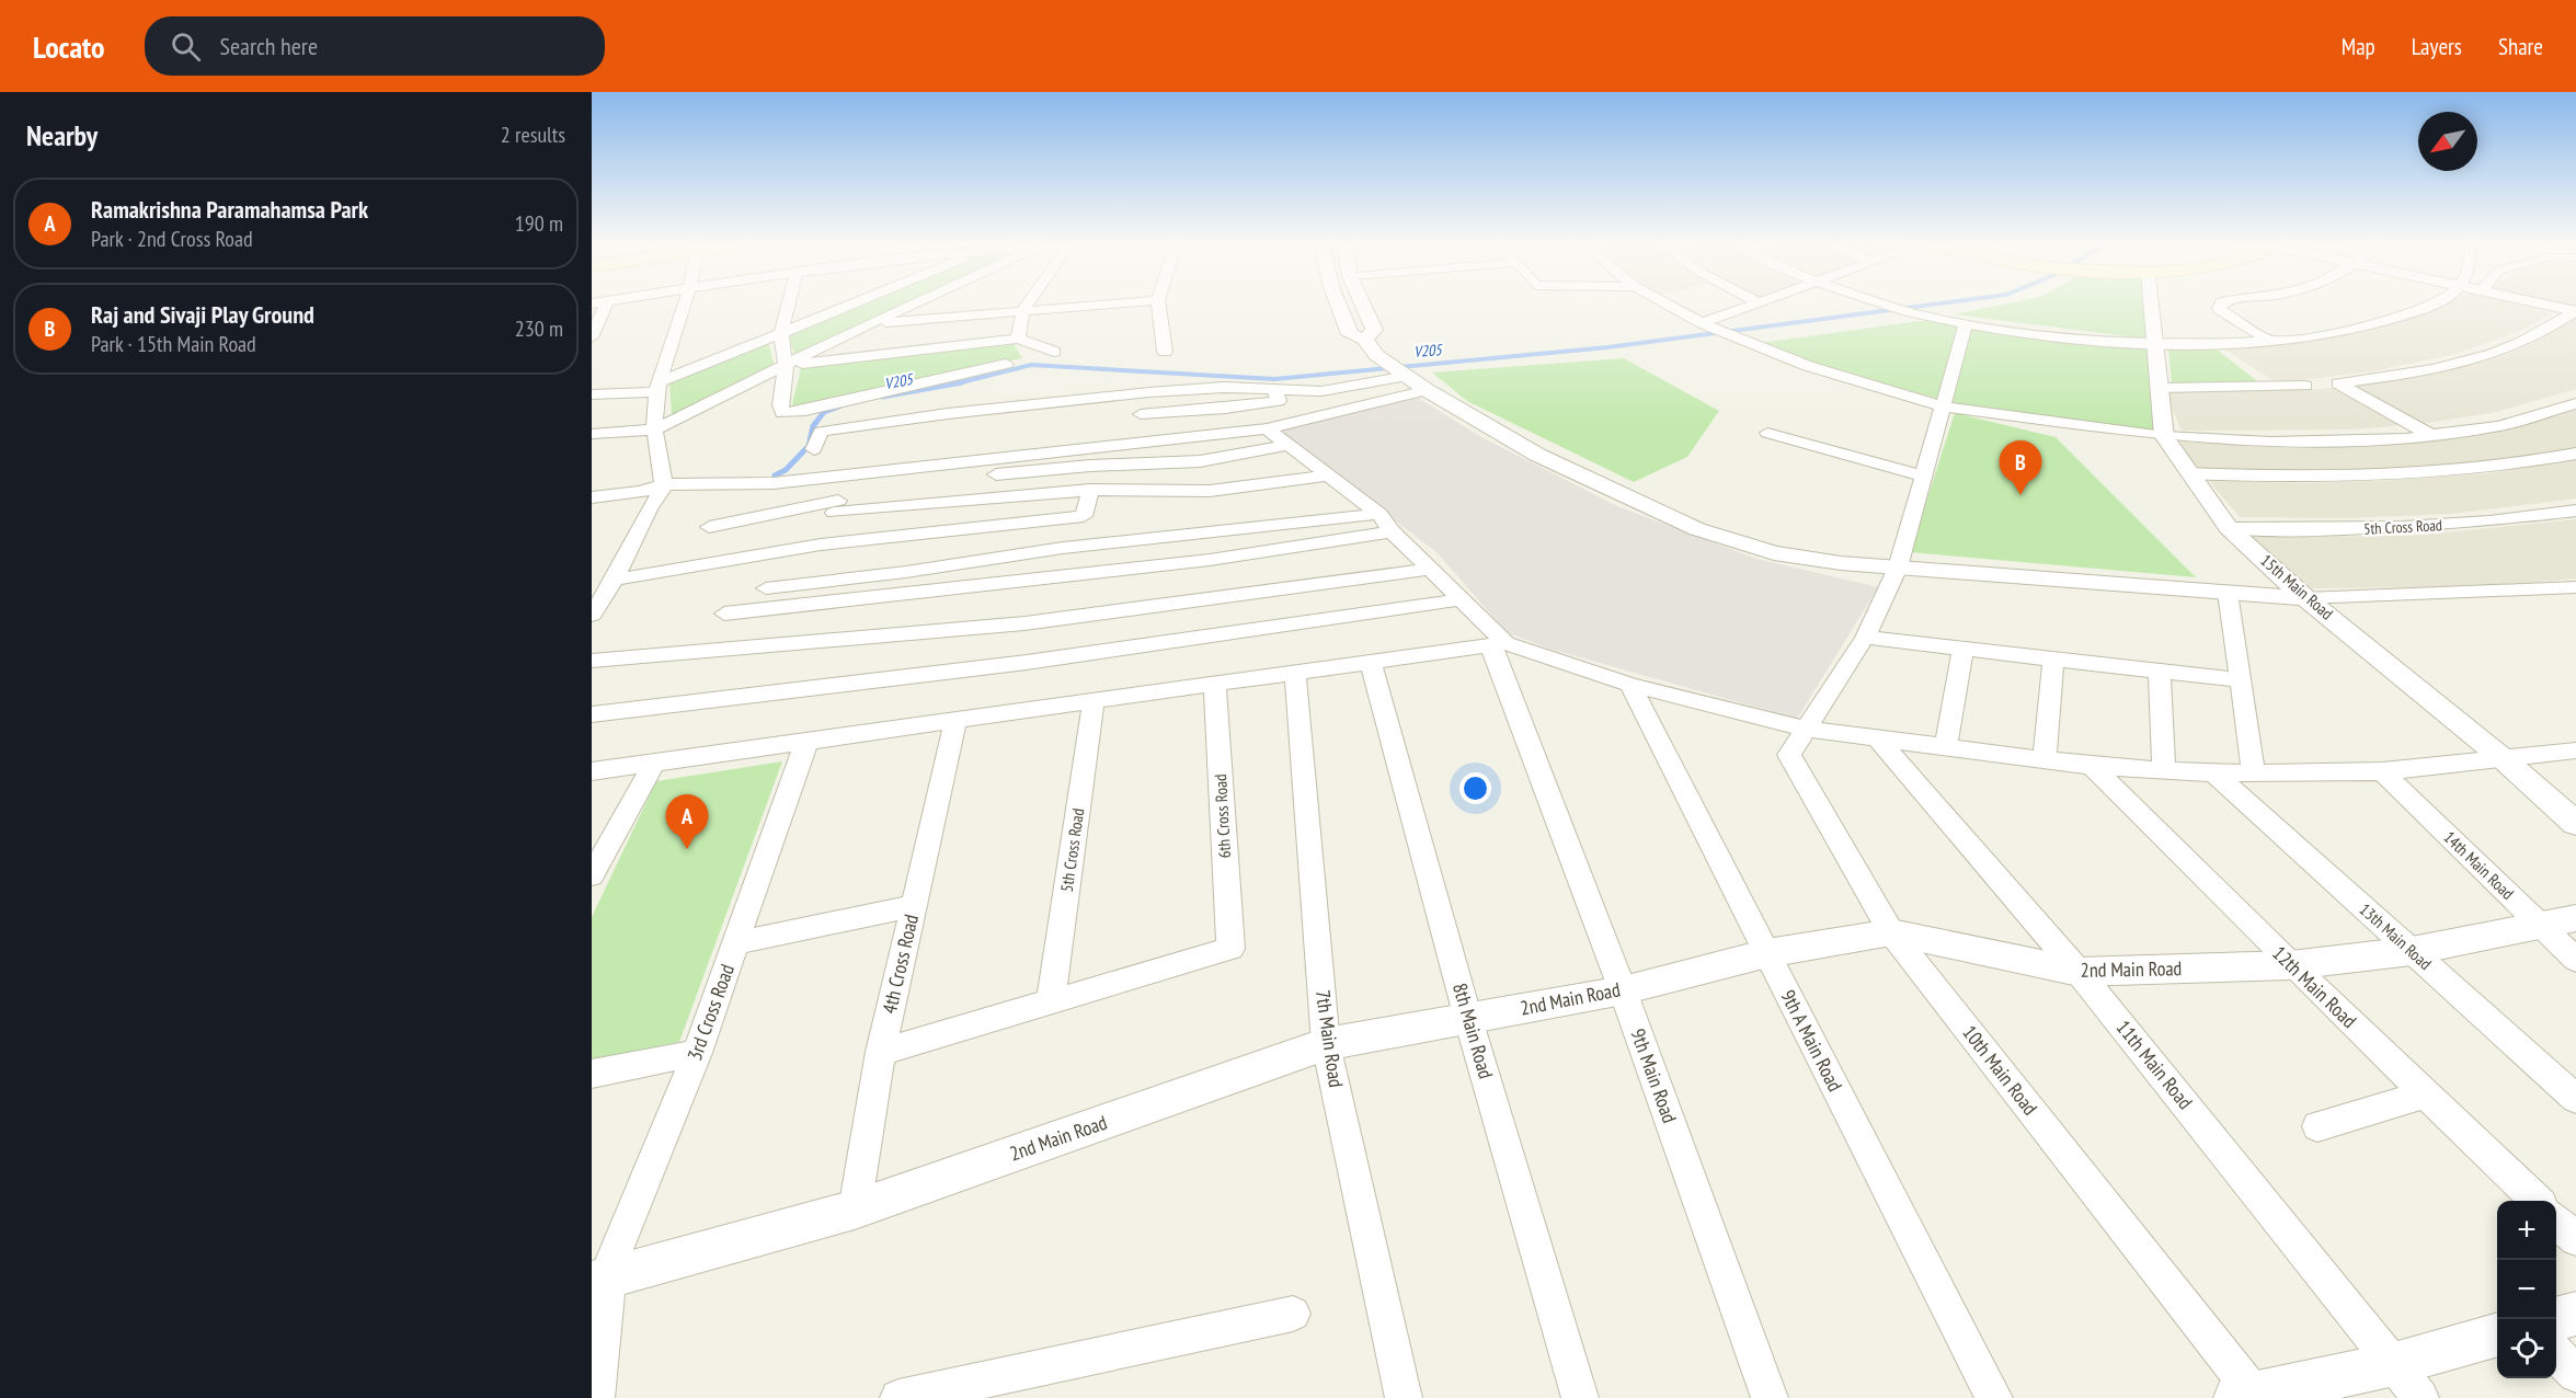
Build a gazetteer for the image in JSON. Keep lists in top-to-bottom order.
{
  "streets": {
    "street": [
      "5th Cross Road",
      "15th Main Road",
      "6th Cross Road",
      "14th Main Road",
      "13th Main Road",
      "4th Cross Road",
      "2nd Main Road",
      "12th Main Road",
      "3rd Cross Road",
      "8th Main Road",
      "7th Main Road",
      "9th A Main Road",
      "11th Main Road",
      "10th Main Road",
      "9th Main Road"
    ]
  },
  "crossings": [
    ["5th Cross Road", "15th Main Road"],
    ["5th Cross Road", "6th Cross Road"],
    ["14th Main Road", "2nd Main Road"],
    ["13th Main Road", "2nd Main Road"],
    ["4th Cross Road", "2nd Main Road"],
    ["2nd Main Road", "12th Main Road"],
    ["2nd Main Road", "3rd Cross Road"],
    ["2nd Main Road", "8th Main Road"],
    ["2nd Main Road", "7th Main Road"],
    ["2nd Main Road", "9th A Main Road"],
    ["2nd Main Road", "11th Main Road"],
    ["2nd Main Road", "10th Main Road"],
    ["2nd Main Road", "9th Main Road"]
  ],
  "water": ["V205"],
  "north": "bottom left",
  "page": {
    "header": "Locato",
    "search": "Search here",
    "nav": ["Map", "Layers", "Share"],
    "heading": ["Nearby", "2 results"],
    "list": [
      {
        "mark": "A",
        "name": "Ramakrishna Paramahamsa Park",
        "note": "Park · 2nd Cross Road",
        "value": "190 m"
      },
      {
        "mark": "B",
        "name": "Raj and Sivaji Play Ground",
        "note": "Park · 15th Main Road",
        "value": "230 m"
      }
    ],
    "pins": ["B", "A"],
    "map_buttons": ["+", "−"]
  }
}
